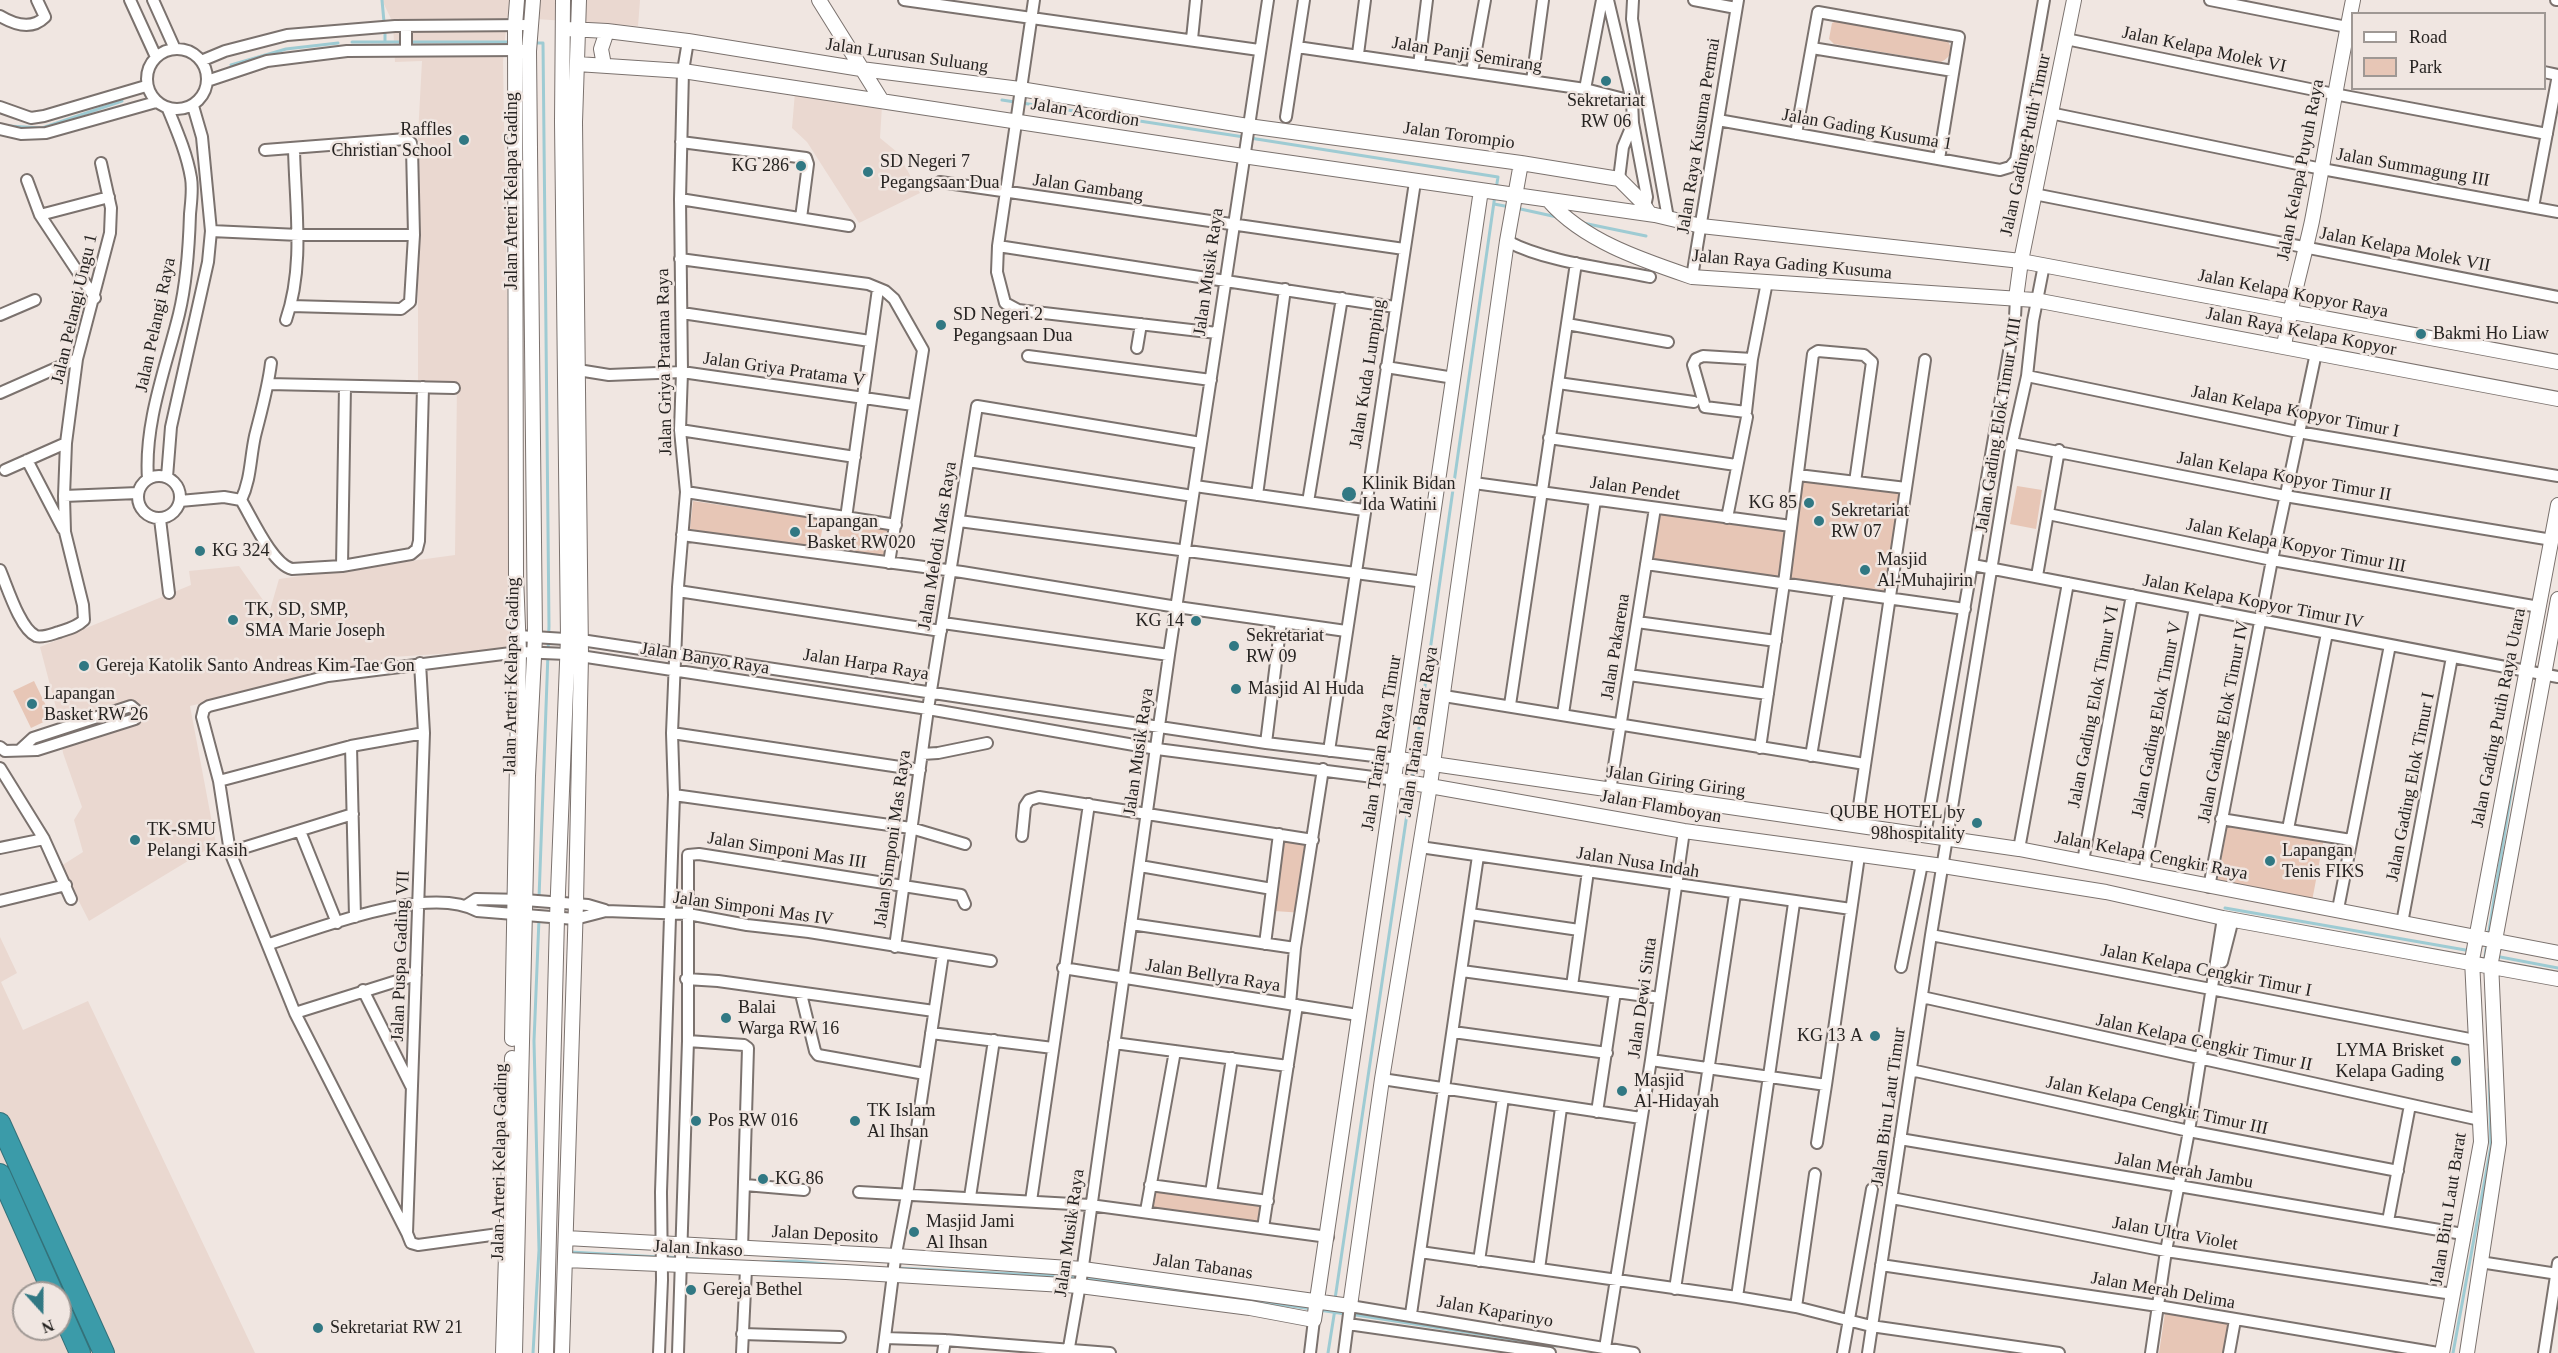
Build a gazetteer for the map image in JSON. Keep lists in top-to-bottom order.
{
  "streets": {
    "street": [
      "Jalan Kelapa Molek VI",
      "Jalan Panji Semirang",
      "Jalan Lurusan Suluang",
      "Jalan Acordion",
      "Jalan Gading Kusuma 1",
      "Jalan Torompio",
      "Jalan Raya Kusuma Permai",
      "Jalan Gading Putih Timur",
      "Jalan Summagung III",
      "Jalan Kelapa Puyuh Raya",
      "Jalan Gambang",
      "Jalan Arteri Kelapa Gading",
      "Jalan Kelapa Molek VII",
      "Jalan Raya Gading Kusuma",
      "Jalan Musik Raya",
      "Jalan Kelapa Kopyor Raya",
      "Jalan Pelangi Ungu 1",
      "Jalan Pelangi Raya",
      "Jalan Raya Kelapa Kopyor",
      "Jalan Griya Pratama Raya",
      "Jalan Griya Pratama V",
      "Jalan Kuda Lumping",
      "Jalan Kelapa Kopyor Timur I",
      "Jalan Gading Elok Timur VIII",
      "Jalan Kelapa Kopyor Timur II",
      "Jalan Pendet",
      "Jalan Melodi Mas Raya",
      "Jalan Kelapa Kopyor Timur III",
      "Jalan Kelapa Kopyor Timur IV",
      "Jalan Pakarena",
      "Jalan Banyo Raya",
      "Jalan Harpa Raya",
      "Jalan Gading Elok Timur VI",
      "Jalan Gading Putih Raya Utara",
      "Jalan Gading Elok Timur V",
      "Jalan Gading Elok Timur IV",
      "Jalan Tarian Barat Raya",
      "Jalan Tarian Raya Timur",
      "Jalan Giring Giring",
      "Jalan Gading Elok Timur I",
      "Jalan Flamboyan",
      "Jalan Simponi Mas Raya",
      "Jalan Simponi Mas III",
      "Jalan Kelapa Cengkir Raya",
      "Jalan Nusa Indah",
      "Jalan Simponi Mas IV",
      "Jalan Puspa Gading VII",
      "Jalan Kelapa Cengkir Timur I",
      "Jalan Bellyra Raya",
      "Jalan Dewi Sinta",
      "Jalan Kelapa Cengkir Timur II",
      "Jalan Kelapa Cengkir Timur III",
      "Jalan Biru Laut Timur",
      "Jalan Merah Jambu",
      "Jalan Biru Laut Barat",
      "Jalan Ultra Violet",
      "Jalan Deposito",
      "Jalan Inkaso",
      "Jalan Tabanas",
      "Jalan Merah Delima",
      "Jalan Kaparinyo"
    ]
  },
  "crossings": [
    ["Jalan Kelapa Molek VI", "Jalan Gading Putih Timur"],
    ["Jalan Kelapa Molek VI", "Jalan Kelapa Puyuh Raya"],
    ["Jalan Lurusan Suluang", "Jalan Torompio"],
    ["Jalan Lurusan Suluang", "Jalan Musik Raya"],
    ["Jalan Lurusan Suluang", "Jalan Griya Pratama Raya"],
    ["Jalan Acordion", "Jalan Musik Raya"],
    ["Jalan Acordion", "Jalan Griya Pratama Raya"],
    ["Jalan Acordion", "Jalan Kuda Lumping"],
    ["Jalan Acordion", "Jalan Tarian Raya Timur"],
    ["Jalan Gading Kusuma 1", "Jalan Raya Kusuma Permai"],
    ["Jalan Torompio", "Jalan Musik Raya"],
    ["Jalan Torompio", "Jalan Tarian Barat Raya"],
    ["Jalan Raya Kusuma Permai", "Jalan Raya Gading Kusuma"],
    ["Jalan Gading Putih Timur", "Jalan Summagung III"],
    ["Jalan Gading Putih Timur", "Jalan Kelapa Molek VII"],
    ["Jalan Gading Putih Timur", "Jalan Raya Gading Kusuma"],
    ["Jalan Gading Putih Timur", "Jalan Kelapa Kopyor Raya"],
    ["Jalan Gading Putih Timur", "Jalan Gading Elok Timur VIII"],
    ["Jalan Summagung III", "Jalan Kelapa Puyuh Raya"],
    ["Jalan Kelapa Puyuh Raya", "Jalan Kelapa Molek VII"],
    ["Jalan Kelapa Puyuh Raya", "Jalan Kelapa Kopyor Raya"],
    ["Jalan Kelapa Puyuh Raya", "Jalan Raya Kelapa Kopyor"],
    ["Jalan Gambang", "Jalan Musik Raya"],
    ["Jalan Gambang", "Jalan Kuda Lumping"],
    ["Jalan Arteri Kelapa Gading", "Jalan Banyo Raya"],
    ["Jalan Arteri Kelapa Gading", "Jalan Harpa Raya"],
    ["Jalan Arteri Kelapa Gading", "Jalan Simponi Mas IV"],
    ["Jalan Raya Gading Kusuma", "Jalan Kelapa Kopyor Raya"],
    ["Jalan Raya Gading Kusuma", "Jalan Gading Elok Timur VIII"],
    ["Jalan Musik Raya", "Jalan Melodi Mas Raya"],
    ["Jalan Musik Raya", "Jalan Banyo Raya"],
    ["Jalan Musik Raya", "Jalan Harpa Raya"],
    ["Jalan Musik Raya", "Jalan Bellyra Raya"],
    ["Jalan Musik Raya", "Jalan Deposito"],
    ["Jalan Musik Raya", "Jalan Inkaso"],
    ["Jalan Musik Raya", "Jalan Tabanas"],
    ["Jalan Kelapa Kopyor Raya", "Jalan Gading Elok Timur VIII"],
    ["Jalan Raya Kelapa Kopyor", "Jalan Gading Elok Timur VIII"],
    ["Jalan Raya Kelapa Kopyor", "Jalan Gading Elok Timur IV"],
    ["Jalan Griya Pratama Raya", "Jalan Griya Pratama V"],
    ["Jalan Griya Pratama Raya", "Jalan Banyo Raya"],
    ["Jalan Griya Pratama Raya", "Jalan Harpa Raya"],
    ["Jalan Griya Pratama Raya", "Jalan Simponi Mas IV"],
    ["Jalan Griya Pratama Raya", "Jalan Deposito"],
    ["Jalan Griya Pratama Raya", "Jalan Inkaso"],
    ["Jalan Kelapa Kopyor Timur I", "Jalan Gading Elok Timur VIII"],
    ["Jalan Kelapa Kopyor Timur I", "Jalan Gading Elok Timur IV"],
    ["Jalan Gading Elok Timur VIII", "Jalan Kelapa Kopyor Timur II"],
    ["Jalan Gading Elok Timur VIII", "Jalan Kelapa Kopyor Timur IV"],
    ["Jalan Gading Elok Timur VIII", "Jalan Giring Giring"],
    ["Jalan Gading Elok Timur VIII", "Jalan Flamboyan"],
    ["Jalan Gading Elok Timur VIII", "Jalan Kelapa Cengkir Raya"],
    ["Jalan Gading Elok Timur VIII", "Jalan Biru Laut Timur"],
    ["Jalan Kelapa Kopyor Timur II", "Jalan Gading Putih Raya Utara"],
    ["Jalan Kelapa Kopyor Timur II", "Jalan Gading Elok Timur IV"],
    ["Jalan Pendet", "Jalan Pakarena"],
    ["Jalan Pendet", "Jalan Tarian Barat Raya"],
    ["Jalan Melodi Mas Raya", "Jalan Banyo Raya"],
    ["Jalan Melodi Mas Raya", "Jalan Harpa Raya"],
    ["Jalan Melodi Mas Raya", "Jalan Simponi Mas Raya"],
    ["Jalan Kelapa Kopyor Timur III", "Jalan Gading Putih Raya Utara"],
    ["Jalan Kelapa Kopyor Timur III", "Jalan Gading Elok Timur IV"],
    ["Jalan Kelapa Kopyor Timur IV", "Jalan Gading Elok Timur VI"],
    ["Jalan Kelapa Kopyor Timur IV", "Jalan Gading Putih Raya Utara"],
    ["Jalan Kelapa Kopyor Timur IV", "Jalan Gading Elok Timur V"],
    ["Jalan Kelapa Kopyor Timur IV", "Jalan Gading Elok Timur IV"],
    ["Jalan Kelapa Kopyor Timur IV", "Jalan Gading Elok Timur I"],
    ["Jalan Pakarena", "Jalan Giring Giring"],
    ["Jalan Banyo Raya", "Jalan Harpa Raya"],
    ["Jalan Banyo Raya", "Jalan Tarian Raya Timur"],
    ["Jalan Banyo Raya", "Jalan Flamboyan"],
    ["Jalan Banyo Raya", "Jalan Simponi Mas Raya"],
    ["Jalan Banyo Raya", "Jalan Puspa Gading VII"],
    ["Jalan Harpa Raya", "Jalan Simponi Mas Raya"],
    ["Jalan Gading Elok Timur VI", "Jalan Kelapa Cengkir Raya"],
    ["Jalan Gading Putih Raya Utara", "Jalan Kelapa Cengkir Raya"],
    ["Jalan Gading Putih Raya Utara", "Jalan Biru Laut Barat"],
    ["Jalan Gading Elok Timur V", "Jalan Kelapa Cengkir Raya"],
    ["Jalan Gading Elok Timur IV", "Jalan Kelapa Cengkir Raya"],
    ["Jalan Tarian Barat Raya", "Jalan Giring Giring"],
    ["Jalan Tarian Barat Raya", "Jalan Flamboyan"],
    ["Jalan Tarian Barat Raya", "Jalan Nusa Indah"],
    ["Jalan Tarian Barat Raya", "Jalan Tabanas"],
    ["Jalan Tarian Barat Raya", "Jalan Kaparinyo"],
    ["Jalan Tarian Raya Timur", "Jalan Giring Giring"],
    ["Jalan Tarian Raya Timur", "Jalan Flamboyan"],
    ["Jalan Tarian Raya Timur", "Jalan Bellyra Raya"],
    ["Jalan Tarian Raya Timur", "Jalan Tabanas"],
    ["Jalan Giring Giring", "Jalan Kelapa Cengkir Raya"],
    ["Jalan Gading Elok Timur I", "Jalan Kelapa Cengkir Raya"],
    ["Jalan Flamboyan", "Jalan Kelapa Cengkir Raya"],
    ["Jalan Flamboyan", "Jalan Dewi Sinta"],
    ["Jalan Flamboyan", "Jalan Biru Laut Timur"],
    ["Jalan Simponi Mas Raya", "Jalan Simponi Mas III"],
    ["Jalan Simponi Mas Raya", "Jalan Simponi Mas IV"],
    ["Jalan Simponi Mas III", "Jalan Simponi Mas IV"],
    ["Jalan Kelapa Cengkir Raya", "Jalan Biru Laut Timur"],
    ["Jalan Kelapa Cengkir Raya", "Jalan Biru Laut Barat"],
    ["Jalan Nusa Indah", "Jalan Dewi Sinta"],
    ["Jalan Kelapa Cengkir Timur I", "Jalan Biru Laut Timur"],
    ["Jalan Kelapa Cengkir Timur I", "Jalan Biru Laut Barat"],
    ["Jalan Dewi Sinta", "Jalan Kaparinyo"],
    ["Jalan Kelapa Cengkir Timur II", "Jalan Biru Laut Timur"],
    ["Jalan Kelapa Cengkir Timur II", "Jalan Biru Laut Barat"],
    ["Jalan Kelapa Cengkir Timur III", "Jalan Biru Laut Timur"],
    ["Jalan Biru Laut Timur", "Jalan Merah Jambu"],
    ["Jalan Biru Laut Timur", "Jalan Ultra Violet"],
    ["Jalan Biru Laut Timur", "Jalan Merah Delima"],
    ["Jalan Merah Jambu", "Jalan Biru Laut Barat"],
    ["Jalan Biru Laut Barat", "Jalan Ultra Violet"],
    ["Jalan Biru Laut Barat", "Jalan Merah Delima"],
    ["Jalan Deposito", "Jalan Inkaso"],
    ["Jalan Deposito", "Jalan Tabanas"],
    ["Jalan Inkaso", "Jalan Tabanas"],
    ["Jalan Tabanas", "Jalan Kaparinyo"]
  ],
  "places": [
    "Sekretariat RW 06",
    "Raffles Christian School",
    "KG 286",
    "SD Negeri 7 Pegangsaan Dua",
    "SD Negeri 2 Pegangsaan Dua",
    "Bakmi Ho Liaw",
    "Klinik Bidan Ida Watini",
    "KG 85",
    "Sekretariat RW 07",
    "Lapangan Basket RW020",
    "KG 324",
    "Masjid Al-Muhajirin",
    "TK, SD, SMP, SMA Marie Joseph",
    "KG 14",
    "Sekretariat RW 09",
    "Gereja Katolik Santo Andreas Kim Tae Gon",
    "Masjid Al Huda",
    "Lapangan Basket RW 26",
    "QUBE HOTEL by 98hospitality",
    "TK-SMU Pelangi Kasih",
    "Lapangan Tenis FIKS",
    "Balai Warga RW 16",
    "KG 13 A",
    "LYMA Brisket Kelapa Gading",
    "Masjid Al-Hidayah",
    "Pos RW 016",
    "TK Islam Al Ihsan",
    "KG 86",
    "Masjid Jami Al Ihsan",
    "Gereja Bethel",
    "Sekretariat RW 21"
  ],
  "legend": ["Road", "Park"],
  "north": "bottom"
}
